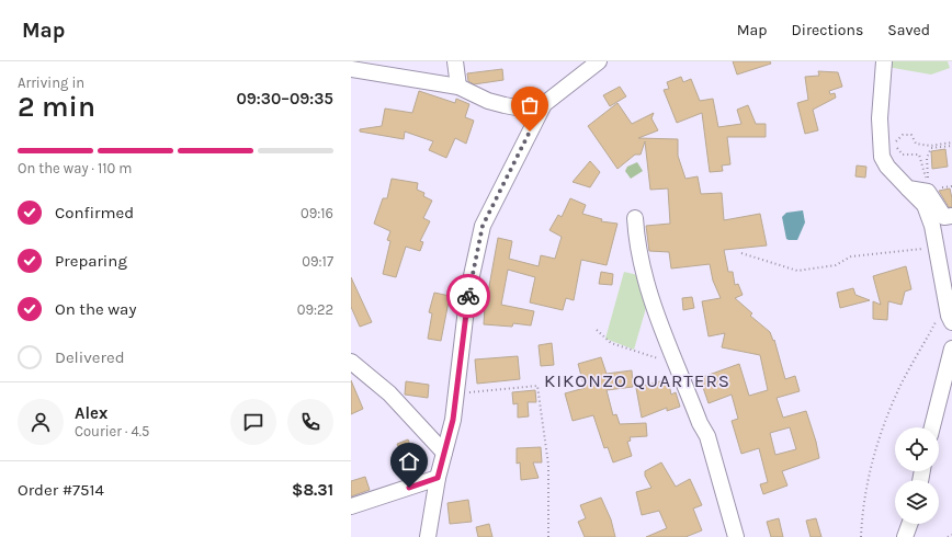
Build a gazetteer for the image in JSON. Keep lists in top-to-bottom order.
{
  "districts": ["KIKONZO QUARTERS"],
  "page": {
    "header": "Map",
    "nav": ["Map", "Directions", "Saved"],
    "heading": ["2 min", "Arriving in", "09:30–09:35"],
    "panel": [
      "Alex",
      "Courier · 4.5",
      "Order #7514",
      "$8.31"
    ],
    "bar": "On the way · 110 m",
    "list": [
      ["Confirmed", "09:16"],
      ["Preparing", "09:17"],
      ["On the way", "09:22"],
      "Delivered"
    ]
  }
}
